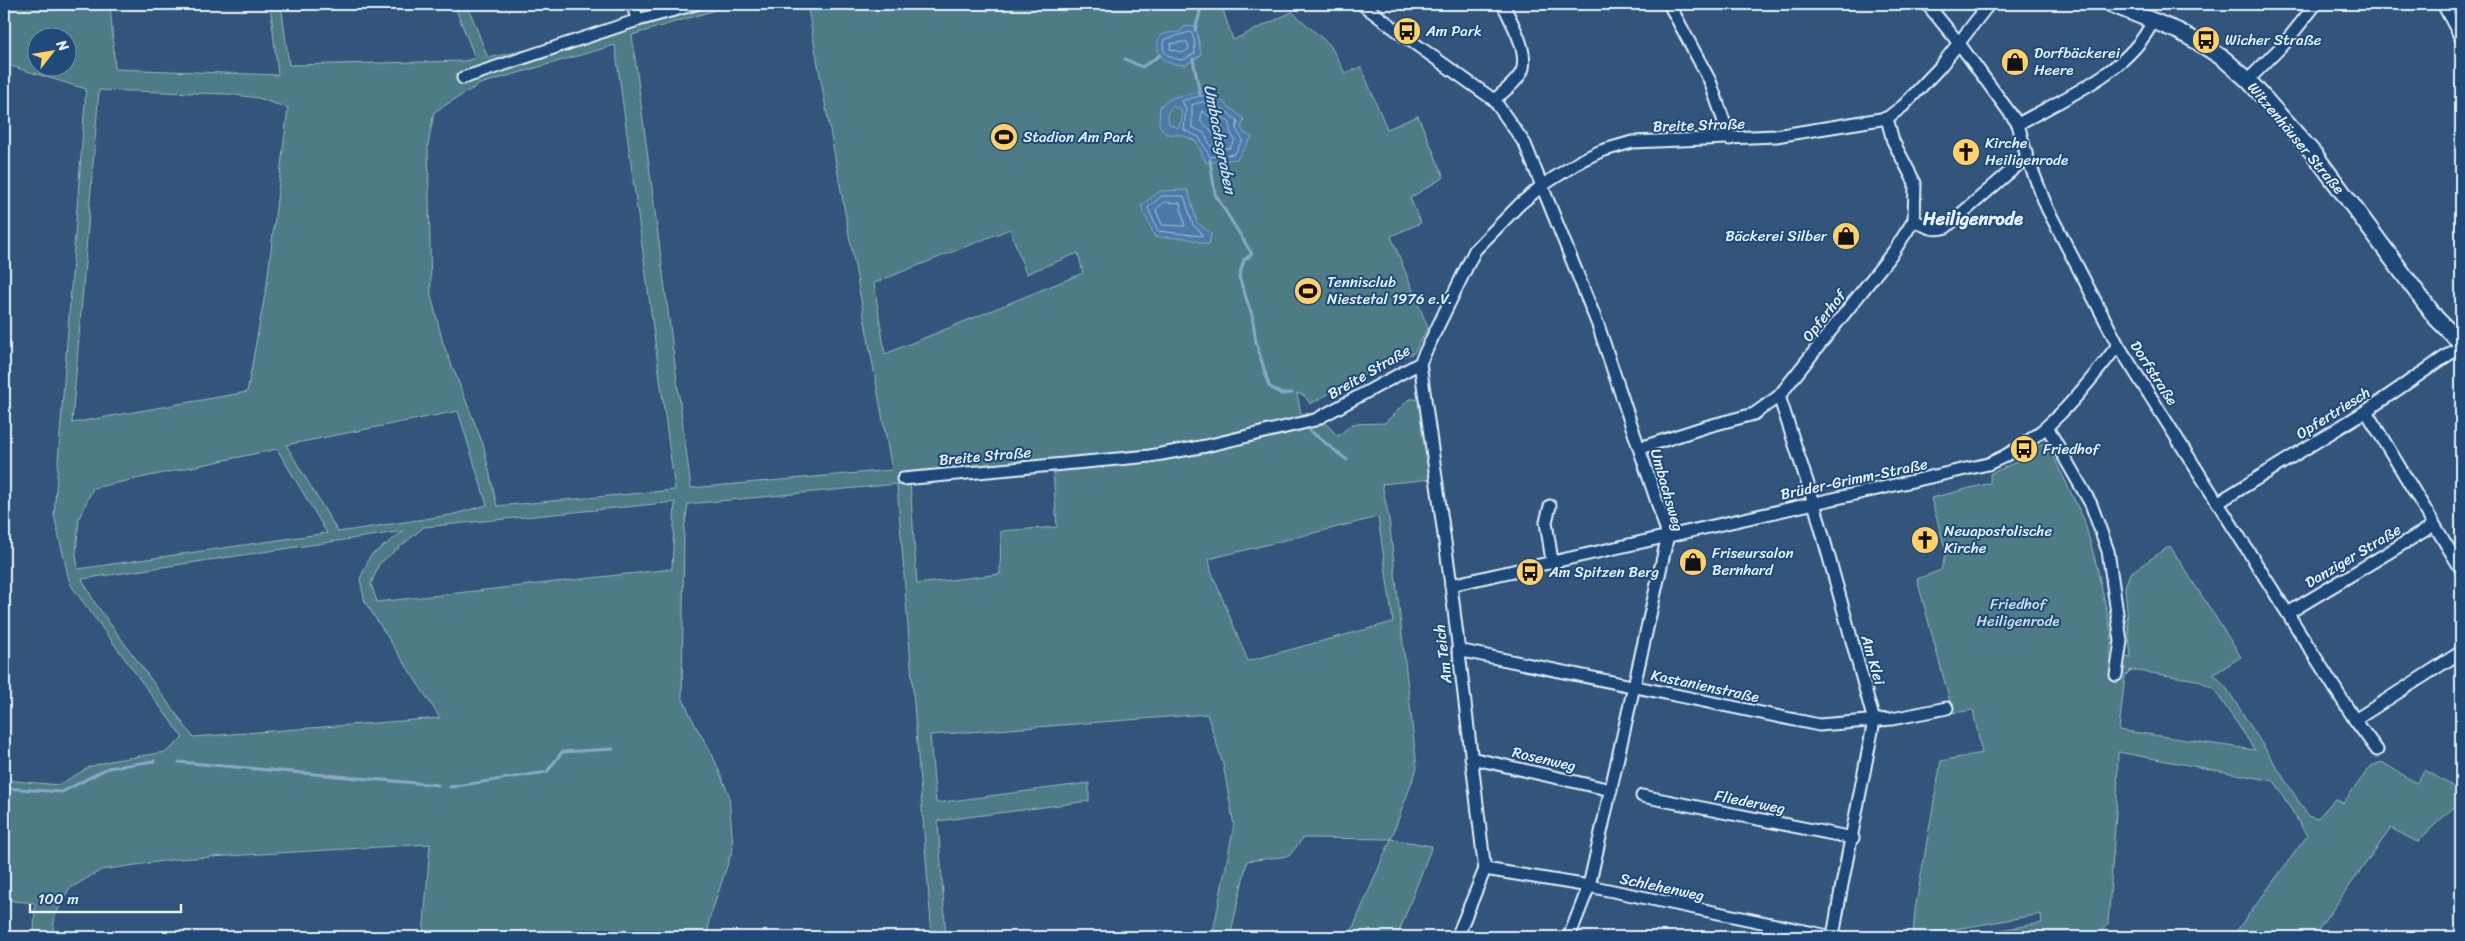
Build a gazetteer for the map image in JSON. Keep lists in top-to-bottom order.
{
  "streets": {
    "main road": ["Witzenhäuser Straße"],
    "street": [
      "Breite Straße",
      "Opferhof",
      "Dorfstraße",
      "Opfertriesch",
      "Brüder-Grimm-Straße",
      "Umbachsweg",
      "Danziger Straße",
      "Am Teich",
      "Am Klei",
      "Kastanienstraße",
      "Rosenweg",
      "Fliederweg",
      "Schlehenweg"
    ]
  },
  "crossings": [
    ["Breite Straße", "Umbachsweg"],
    ["Breite Straße", "Am Teich"],
    ["Witzenhäuser Straße", "Opfertriesch"],
    ["Opferhof", "Umbachsweg"],
    ["Opferhof", "Am Klei"],
    ["Dorfstraße", "Opfertriesch"],
    ["Dorfstraße", "Brüder-Grimm-Straße"],
    ["Dorfstraße", "Danziger Straße"],
    ["Brüder-Grimm-Straße", "Umbachsweg"],
    ["Brüder-Grimm-Straße", "Am Teich"],
    ["Brüder-Grimm-Straße", "Am Klei"],
    ["Umbachsweg", "Kastanienstraße"],
    ["Umbachsweg", "Rosenweg"],
    ["Umbachsweg", "Schlehenweg"],
    ["Am Teich", "Kastanienstraße"],
    ["Am Teich", "Rosenweg"],
    ["Am Teich", "Schlehenweg"],
    ["Am Klei", "Kastanienstraße"],
    ["Am Klei", "Fliederweg"],
    ["Am Klei", "Schlehenweg"]
  ],
  "districts": ["Heiligenrode"],
  "water": ["Umbachsgraben"],
  "parks": ["Friedhof Heiligenrode"],
  "places": {
    "bus stop": [
      "Am Park",
      "Wicher Straße",
      "Friedhof",
      "Am Spitzen Berg"
    ],
    "shop": ["Dorfbäckerei Heere", "Bäckerei Silber", "Friseursalon Bernhard"],
    "sports": ["Stadion Am Park", "Tennisclub Niestetal 1976 e.V."],
    "church": ["Kirche Heiligenrode", "Neuapostolische Kirche"]
  },
  "scale_bar": "100 m",
  "north": "top right"
}
